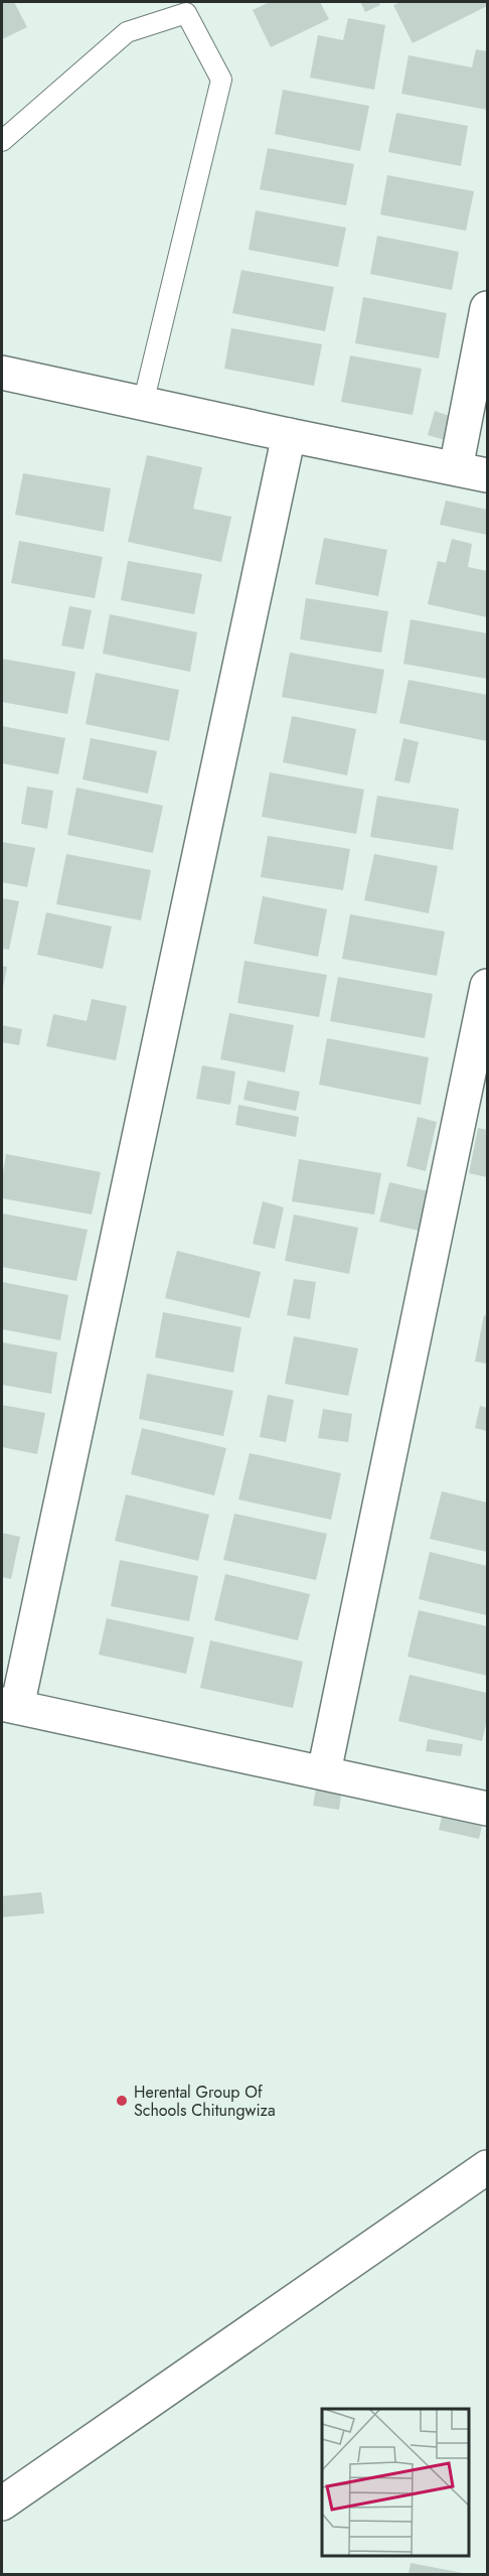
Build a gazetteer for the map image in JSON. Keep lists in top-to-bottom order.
{
  "places": ["Herental Group Of Schools Chitungwiza"]
}
